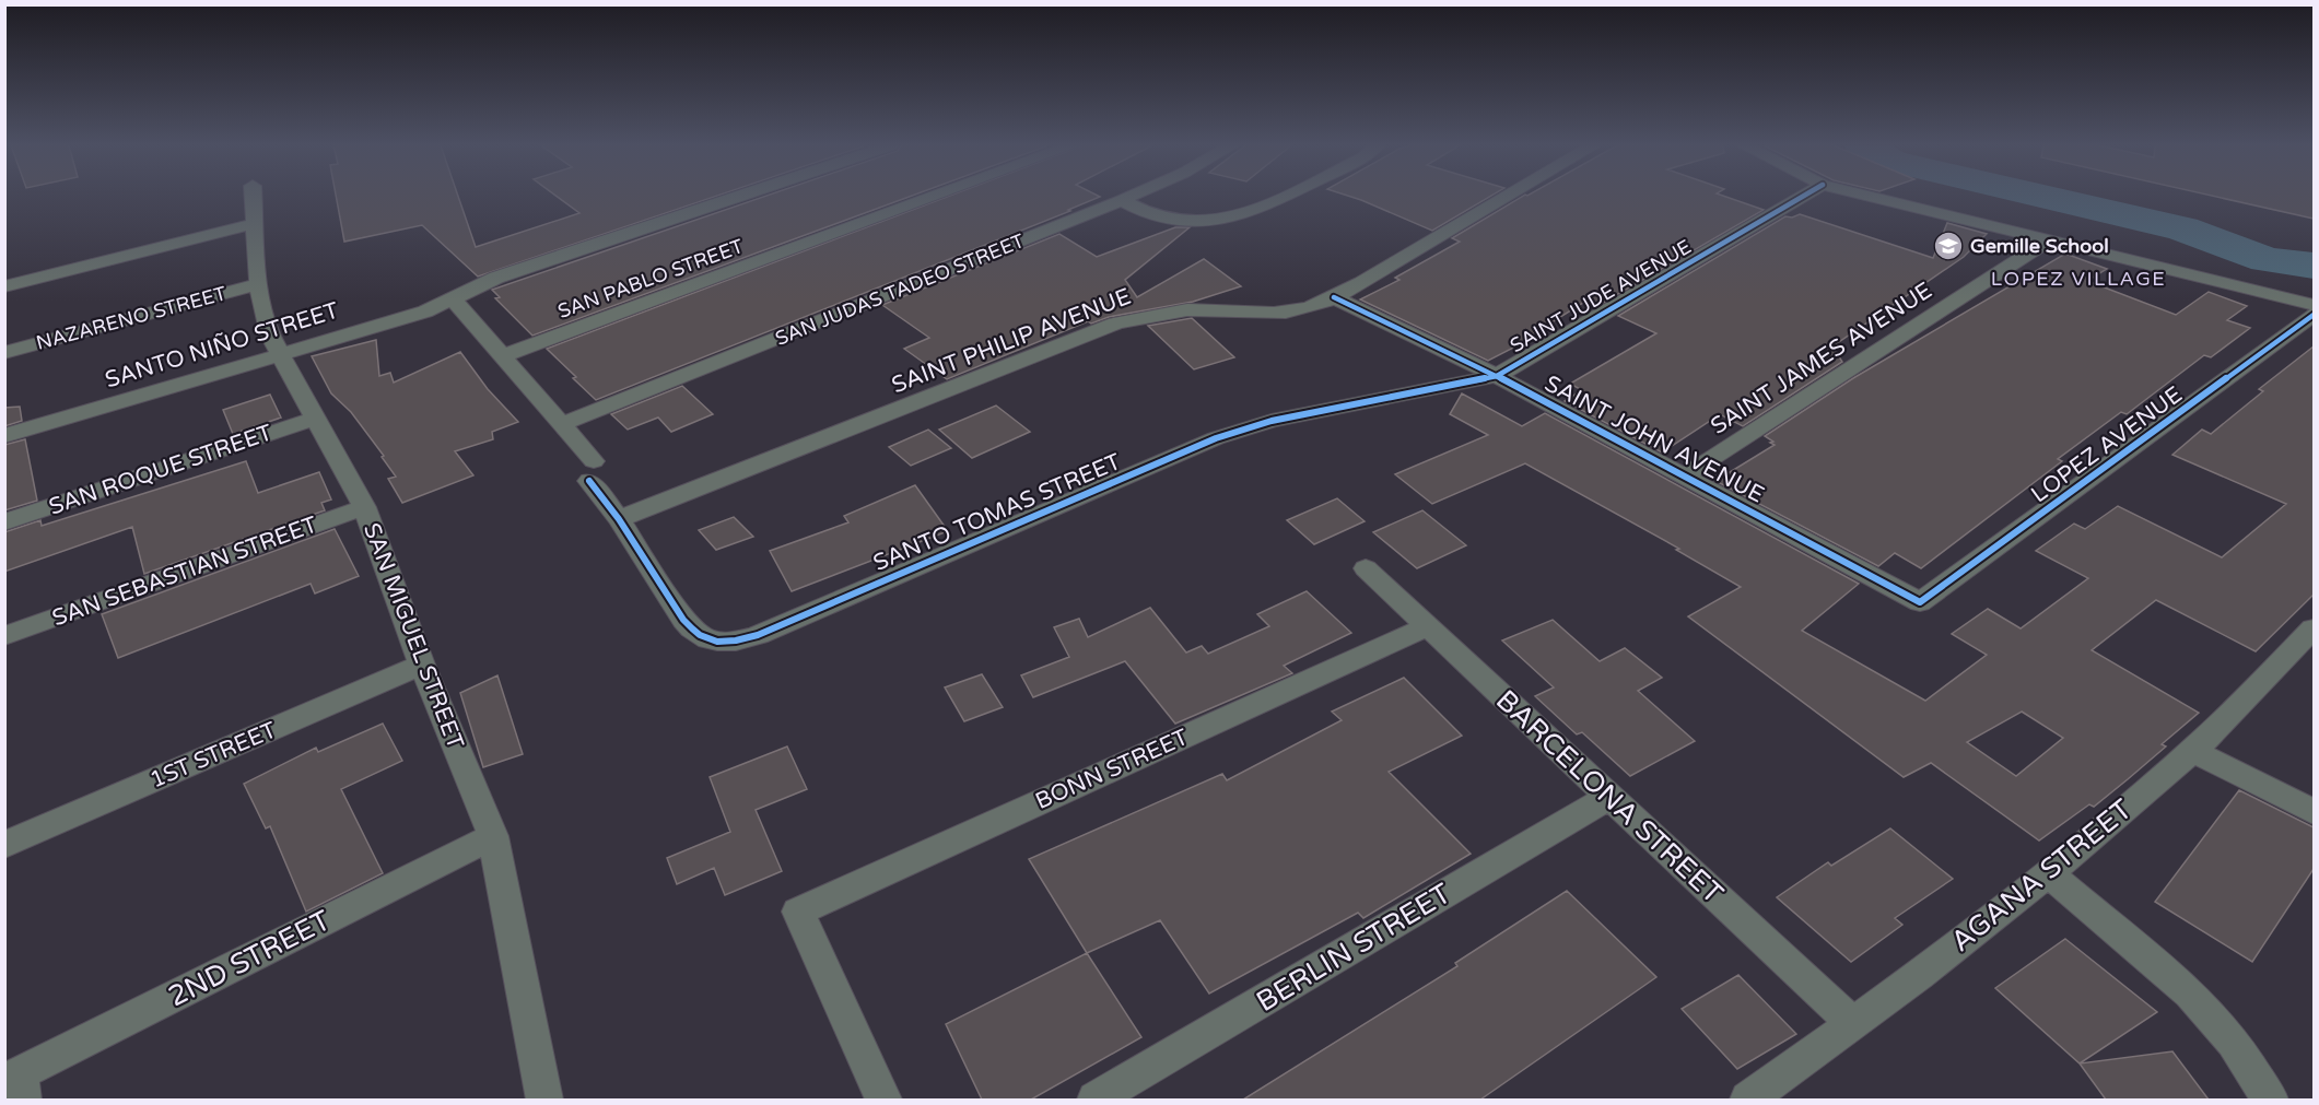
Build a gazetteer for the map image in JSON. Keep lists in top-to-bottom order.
{
  "streets": {
    "street": [
      "SAN PABLO STREET",
      "SAN JUDAS TADEO STREET",
      "SAINT JUDE AVENUE",
      "NAZARENO STREET",
      "SAINT PHILIP AVENUE",
      "SANTO NIÑO STREET",
      "SAINT JAMES AVENUE",
      "SAINT JOHN AVENUE",
      "LOPEZ AVENUE",
      "SAN ROQUE STREET",
      "SANTO TOMAS STREET",
      "SAN SEBASTIAN STREET",
      "SAN MIGUEL STREET",
      "1ST STREET",
      "BONN STREET",
      "BARCELONA STREET",
      "AGANA STREET",
      "BERLIN STREET",
      "2ND STREET"
    ]
  },
  "crossings": [
    ["SAN PABLO STREET", "SANTO TOMAS STREET"],
    ["SAN JUDAS TADEO STREET", "SANTO TOMAS STREET"],
    ["SAINT JUDE AVENUE", "SAINT JOHN AVENUE"],
    ["SAINT JUDE AVENUE", "SANTO TOMAS STREET"],
    ["NAZARENO STREET", "SAN MIGUEL STREET"],
    ["SAINT PHILIP AVENUE", "SAINT JOHN AVENUE"],
    ["SAINT PHILIP AVENUE", "SANTO TOMAS STREET"],
    ["SANTO NIÑO STREET", "SANTO TOMAS STREET"],
    ["SANTO NIÑO STREET", "SAN MIGUEL STREET"],
    ["SAINT JAMES AVENUE", "SAINT JOHN AVENUE"],
    ["SAINT JOHN AVENUE", "LOPEZ AVENUE"],
    ["SAINT JOHN AVENUE", "SANTO TOMAS STREET"],
    ["SAN ROQUE STREET", "SAN MIGUEL STREET"],
    ["SAN SEBASTIAN STREET", "SAN MIGUEL STREET"],
    ["SAN MIGUEL STREET", "1ST STREET"],
    ["SAN MIGUEL STREET", "2ND STREET"],
    ["BONN STREET", "BARCELONA STREET"],
    ["BARCELONA STREET", "AGANA STREET"],
    ["BARCELONA STREET", "BERLIN STREET"]
  ],
  "districts": ["LOPEZ VILLAGE"],
  "places": {
    "school or university": ["Gemille School"]
  }
}
